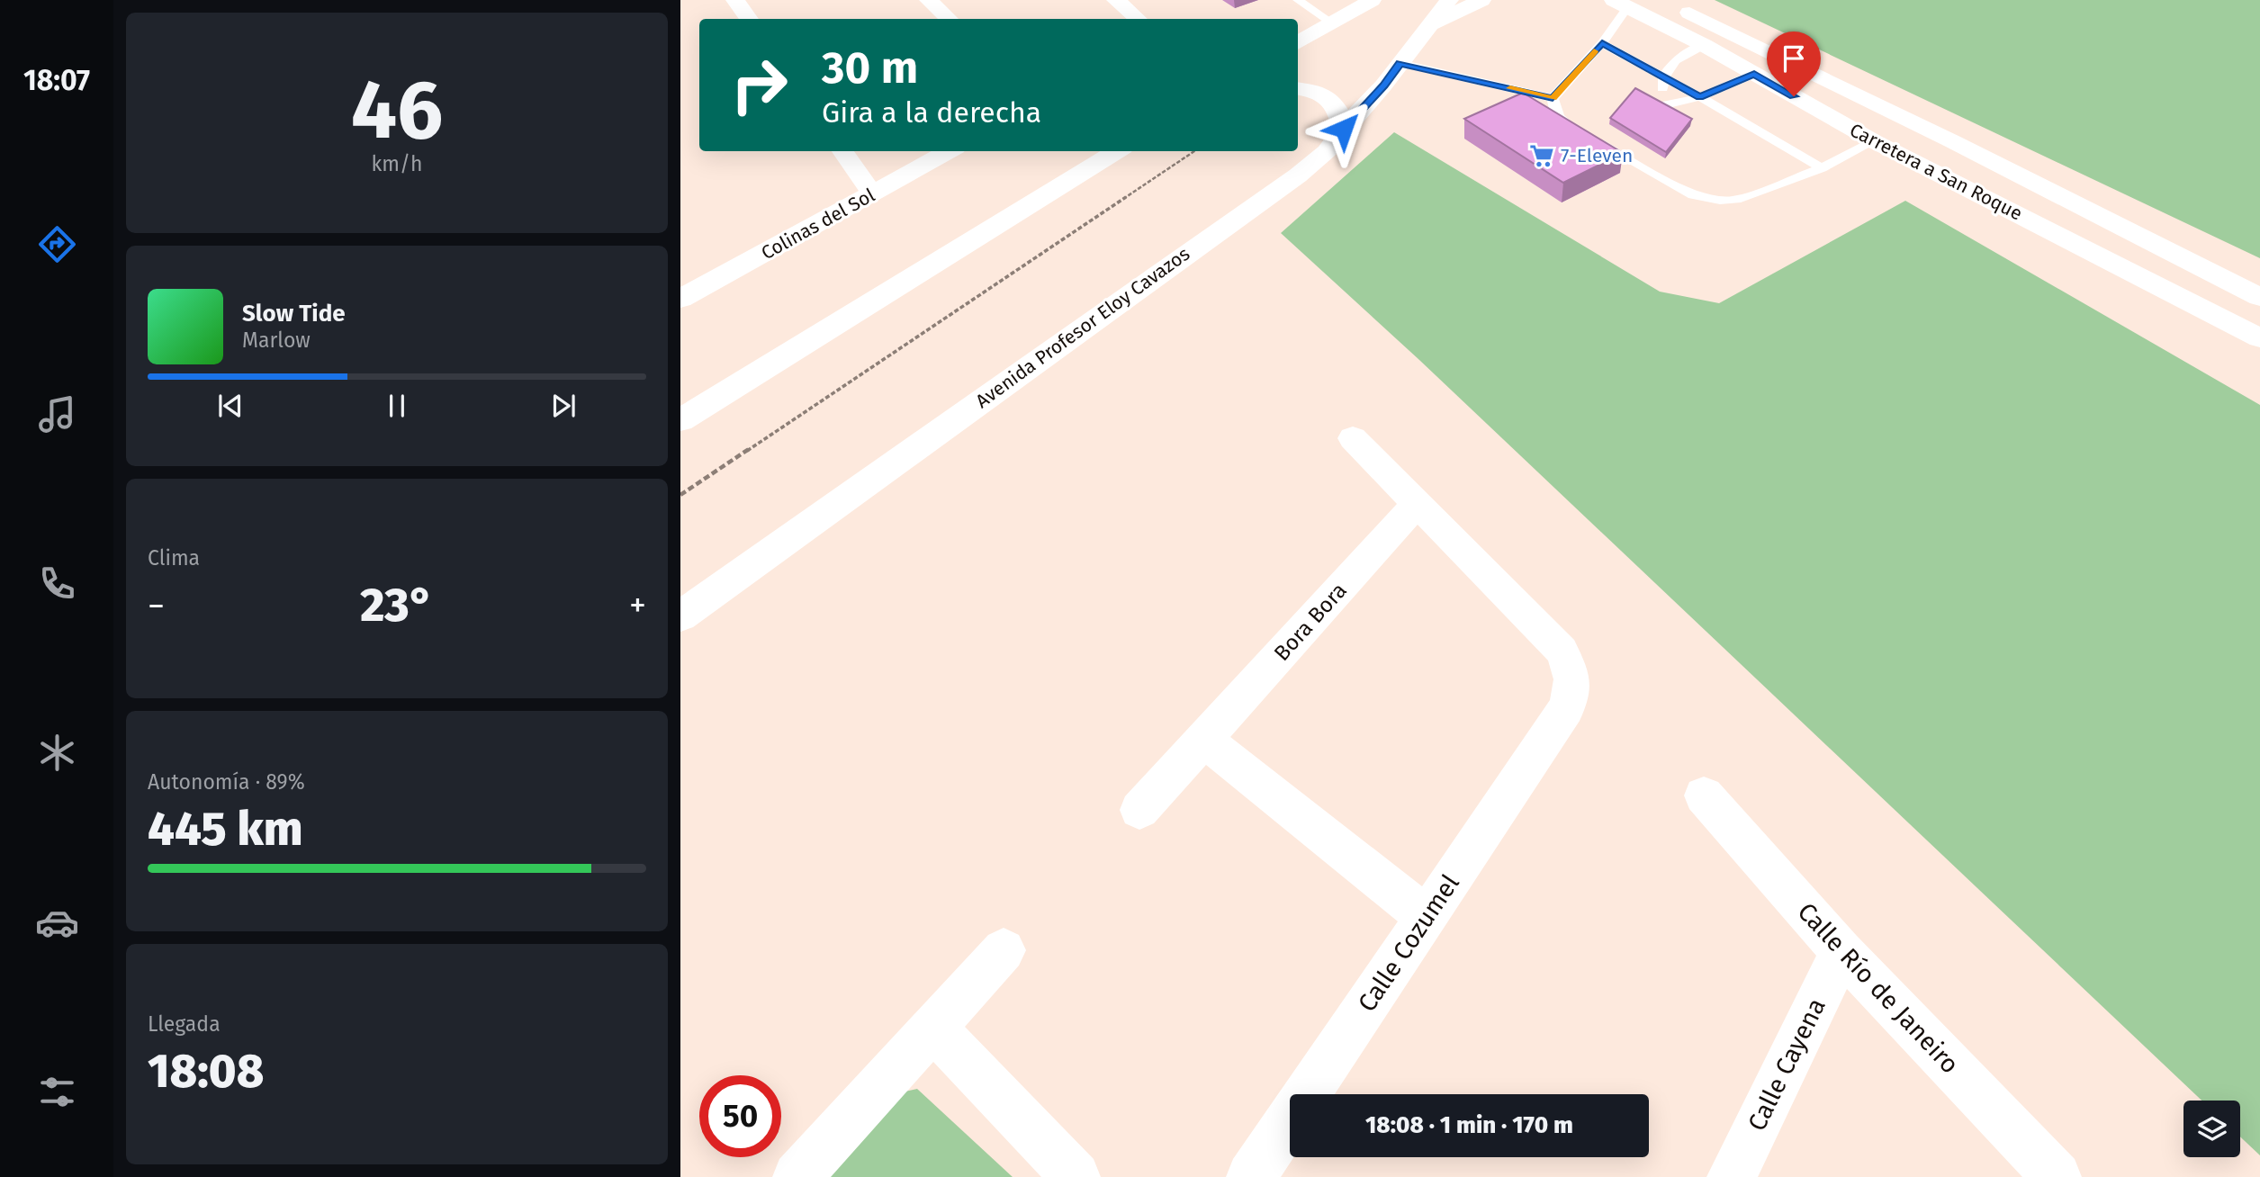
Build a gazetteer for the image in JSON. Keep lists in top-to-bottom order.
{
  "streets": {
    "main road": [
      "Carretera a San Roque",
      "Colinas del Sol",
      "Avenida Profesor Eloy Cavazos",
      "Bora Bora",
      "Calle Cozumel",
      "Calle Río de Janeiro",
      "Calle Cayena"
    ]
  },
  "crossings": [
    ["Bora Bora", "Calle Cozumel"],
    ["Calle Río de Janeiro", "Calle Cayena"]
  ],
  "places": {
    "supermarket": ["7-Eleven"]
  },
  "page": {
    "tabs": "18:07",
    "tile": [
      ["46", "km/h"],
      "Clima",
      ["Autonomía · 89%", "445 km"],
      ["Llegada", "18:08"]
    ],
    "turn": ["30 m", "Gira a la derecha"],
    "song": ["Slow Tide", "Marlow"],
    "heat": ["−", "23°", "+"],
    "limit": "50",
    "trip": "18:08 · 1 min · 170 m"
  }
}
